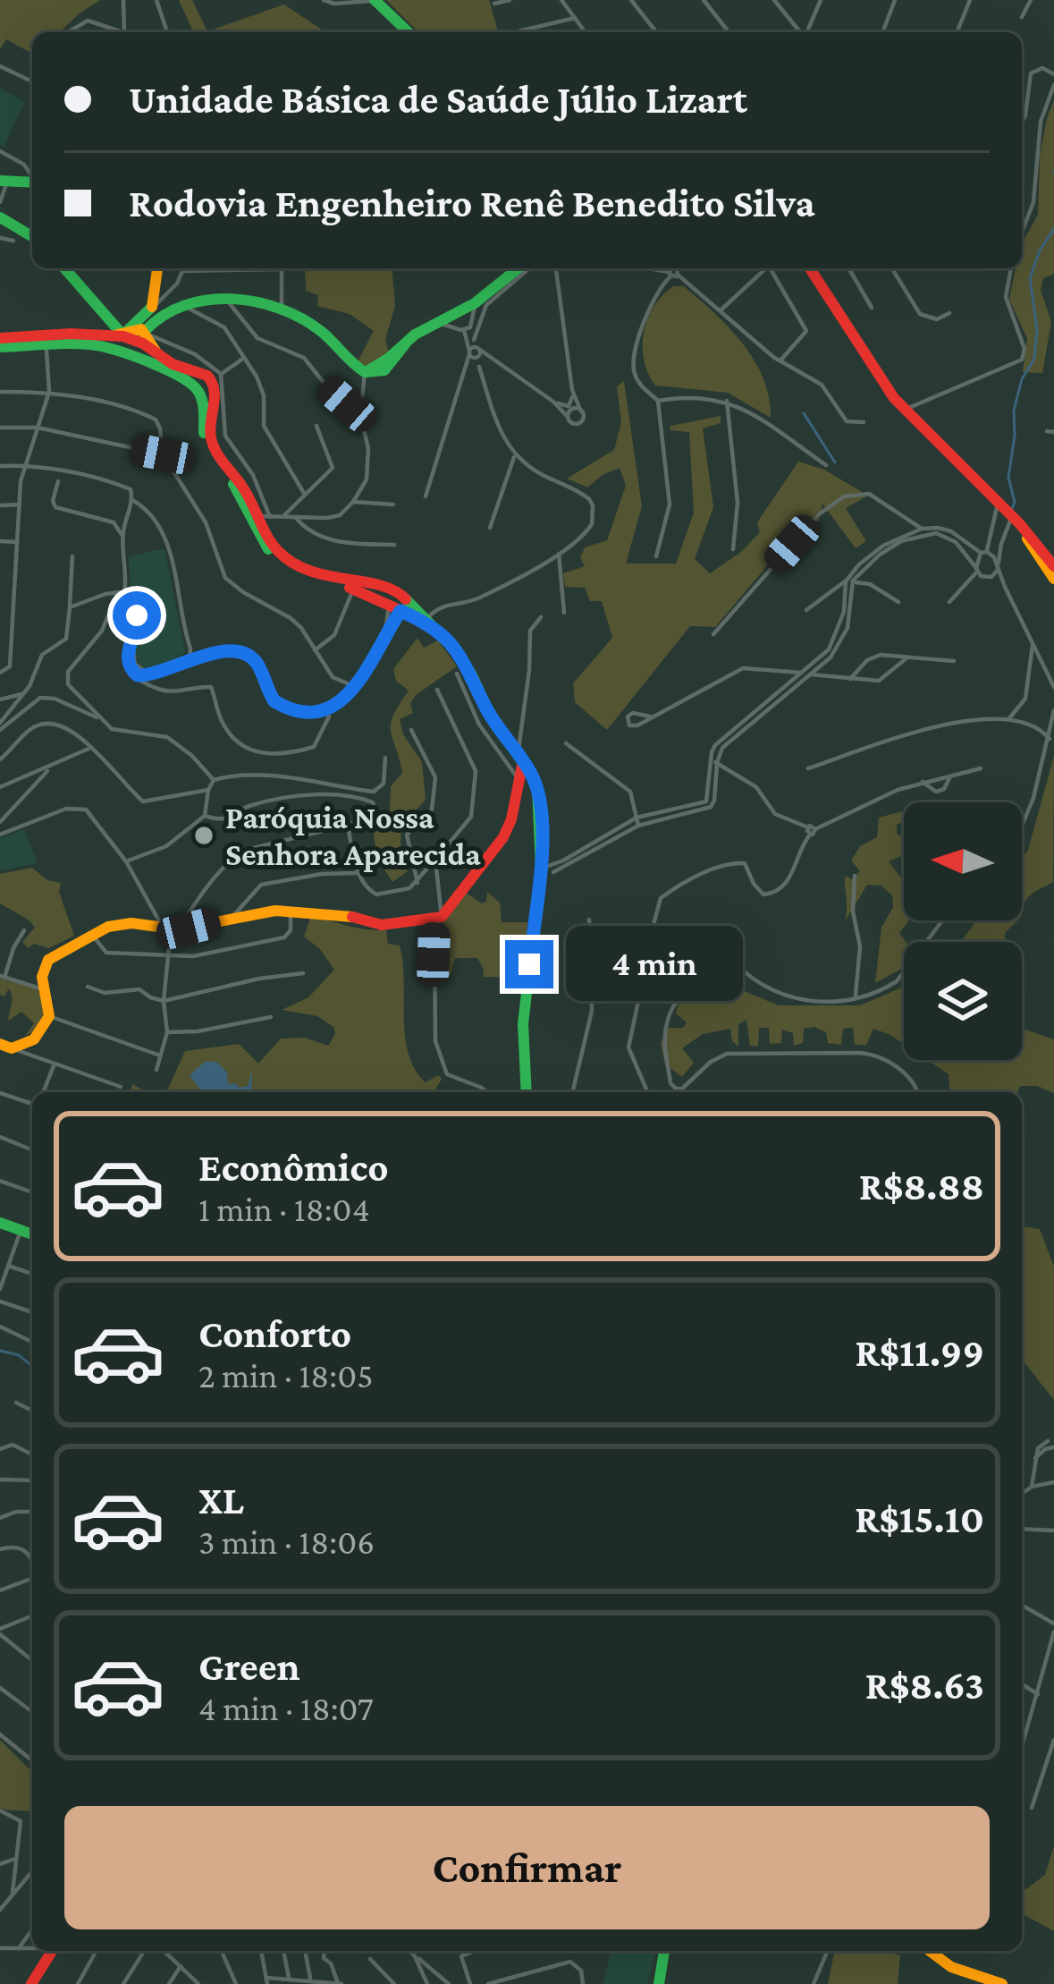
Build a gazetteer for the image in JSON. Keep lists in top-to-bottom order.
{
  "places": ["Paróquia Nossa Senhora Aparecida"],
  "north": "left",
  "page": {
    "banner": ["Unidade Básica de Saúde Júlio Lizart", "Rodovia Engenheiro Renê Benedito Silva"],
    "bubble": "4 min",
    "list": [
      {
        "name": "Econômico",
        "note": "1 min · 18:04",
        "value": "R$8.88"
      },
      {
        "name": "Conforto",
        "note": "2 min · 18:05",
        "value": "R$11.99"
      },
      {
        "name": "XL",
        "note": "3 min · 18:06",
        "value": "R$15.10"
      },
      {
        "name": "Green",
        "note": "4 min · 18:07",
        "value": "R$8.63"
      }
    ],
    "buttons": "Confirmar"
  }
}
